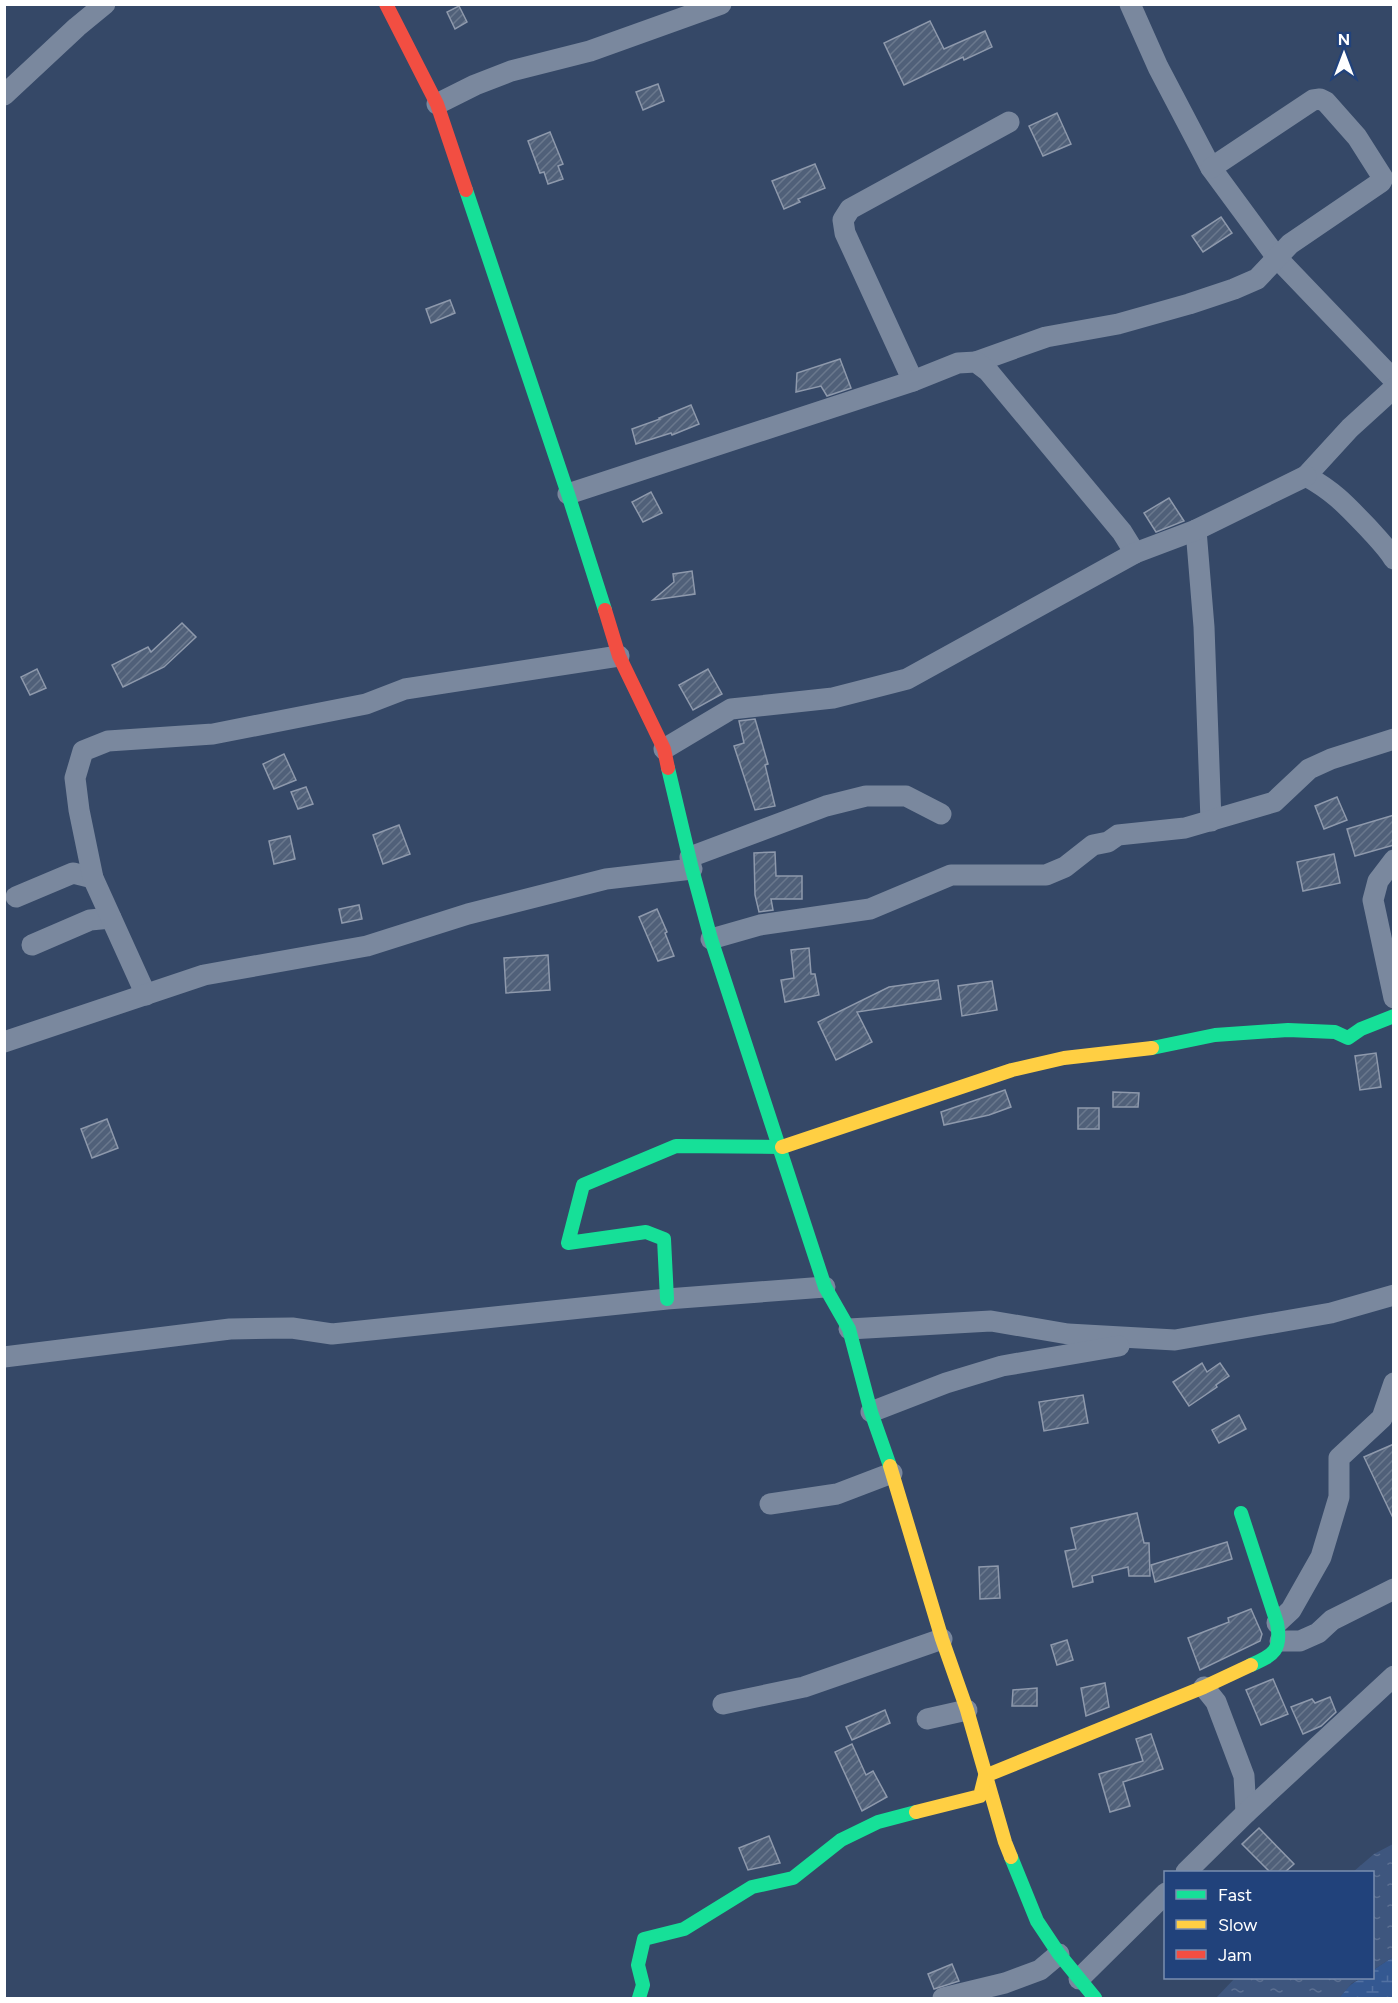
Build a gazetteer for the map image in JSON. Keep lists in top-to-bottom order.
{
  "legend": ["Fast", "Slow", "Jam"],
  "north": "top"
}
